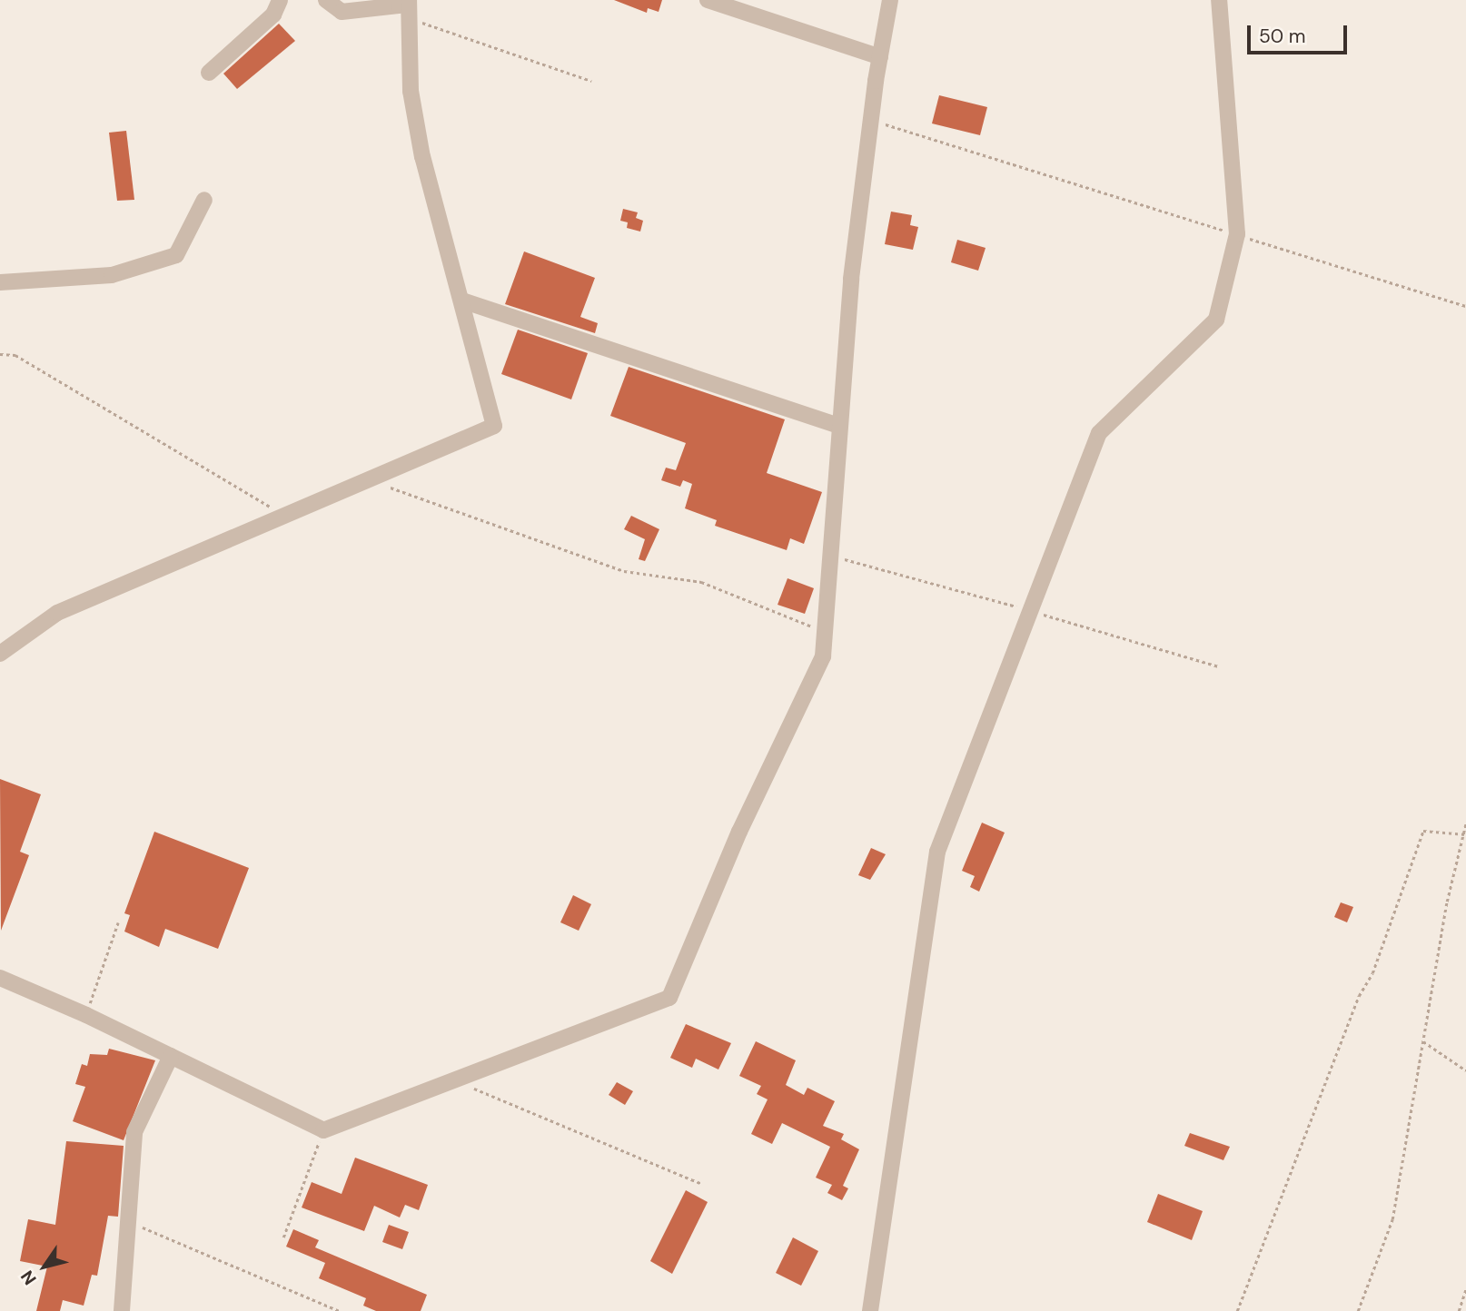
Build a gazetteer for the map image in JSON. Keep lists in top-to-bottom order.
{
  "scale_bar": "50 m",
  "north": "bottom left"
}
